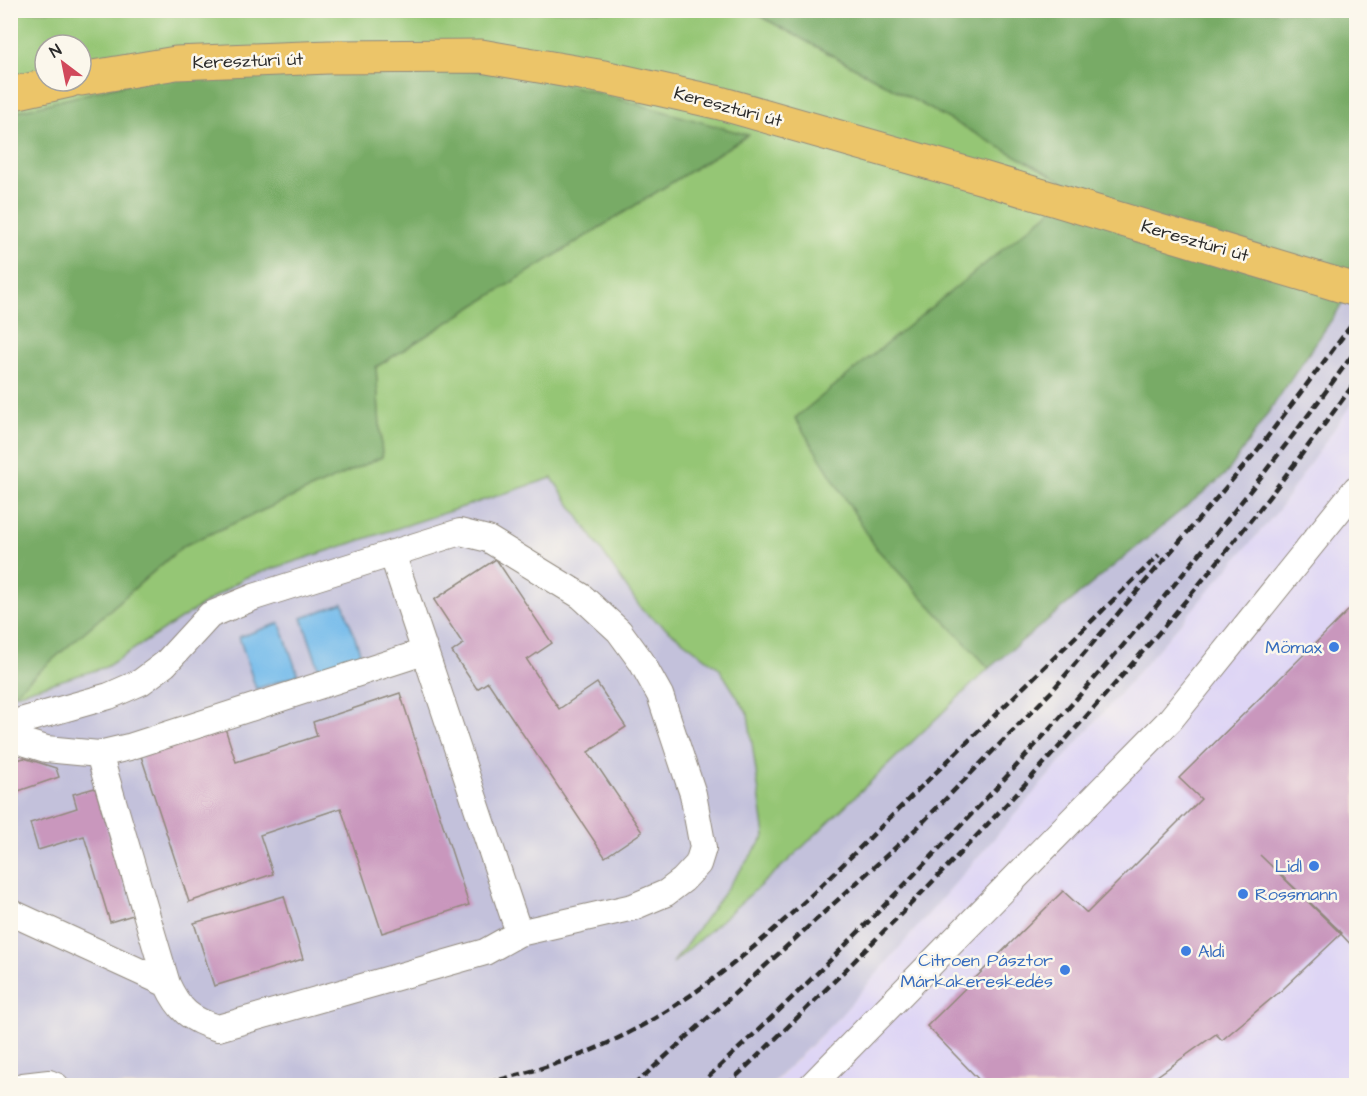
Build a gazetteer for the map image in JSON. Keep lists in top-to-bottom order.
{
  "streets": {
    "main road": ["Keresztúri út"]
  },
  "places": [
    "Mömax",
    "Lidl",
    "Rossmann",
    "Aldi",
    "Citroen Pásztor Márkakereskedés"
  ],
  "north": "top left"
}
